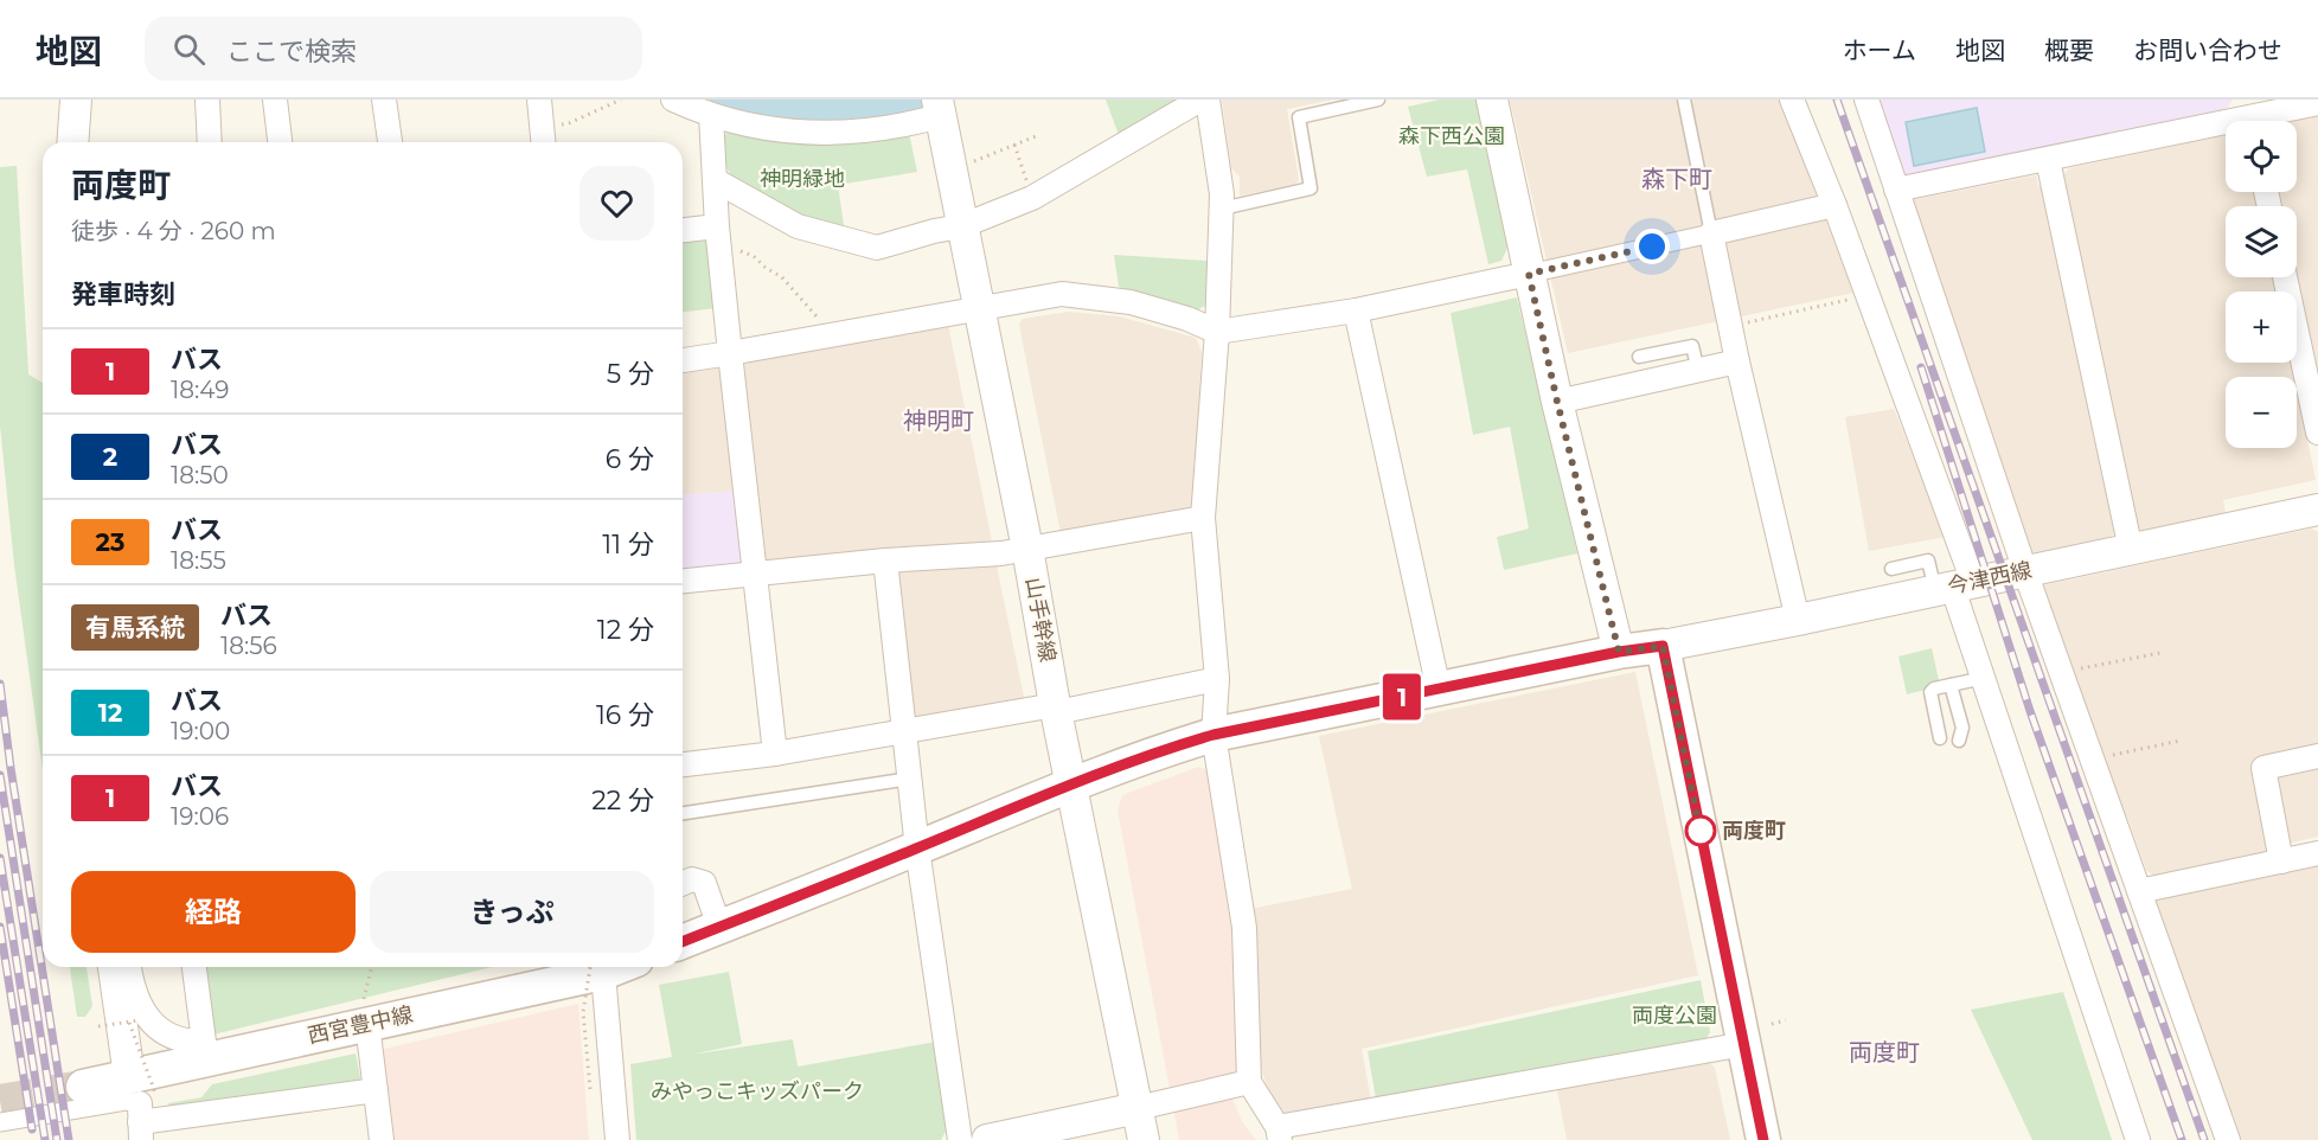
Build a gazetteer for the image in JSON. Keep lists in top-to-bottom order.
{
  "streets": {
    "main road": ["西宮豊中線"],
    "street": ["今津西線", "山手幹線"]
  },
  "districts": ["森下町", "神明町", "両度町"],
  "parks": [
    "森下西公園",
    "神明緑地",
    "両度公園",
    "みやっこキッズパーク"
  ],
  "places": ["両度町"],
  "lines": ["bus line 1"],
  "page": {
    "header": "地図",
    "search": "ここで検索",
    "nav": [
      "ホーム",
      "地図",
      "概要",
      "お問い合わせ"
    ],
    "on_map": "1",
    "map_buttons": ["+", "−"],
    "heading": [
      ["両度町", "徒歩 · 4 分 · 260 m"],
      "発車時刻"
    ],
    "list": [
      {
        "mark": "1",
        "name": "バス",
        "note": "18:49",
        "value": "5 分"
      },
      {
        "mark": "2",
        "name": "バス",
        "note": "18:50",
        "value": "6 分"
      },
      {
        "mark": "23",
        "name": "バス",
        "note": "18:55",
        "value": "11 分"
      },
      {
        "mark": "有馬系統",
        "name": "バス",
        "note": "18:56",
        "value": "12 分"
      },
      {
        "mark": "12",
        "name": "バス",
        "note": "19:00",
        "value": "16 分"
      },
      {
        "mark": "1",
        "name": "バス",
        "note": "19:06",
        "value": "22 分"
      }
    ],
    "buttons": ["経路", "きっぷ"]
  }
}
